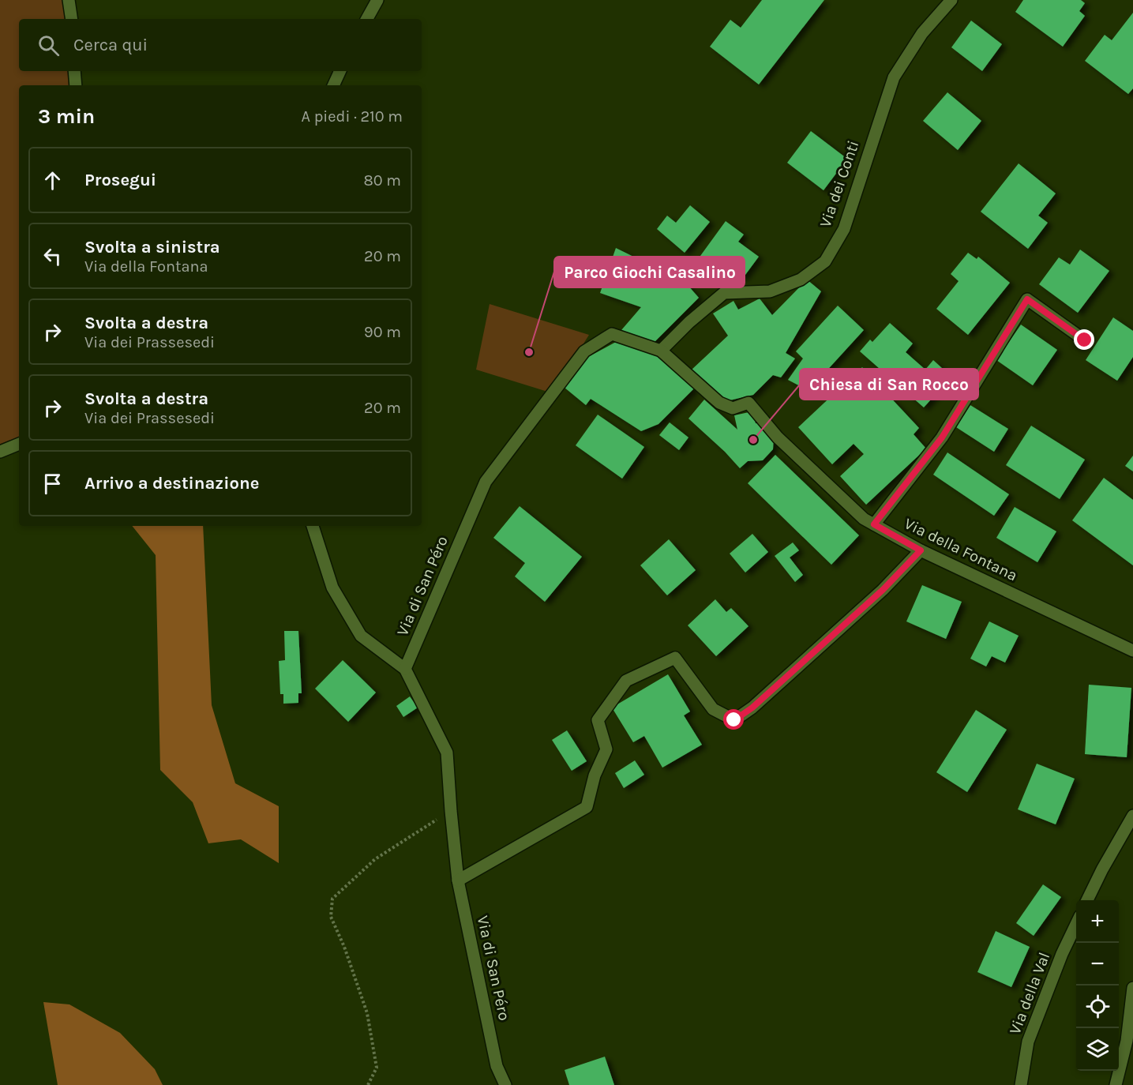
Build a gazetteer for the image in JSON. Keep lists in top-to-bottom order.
{
  "streets": {
    "street": [
      "Via dei Conti",
      "Via della Fontana",
      "Via di San Péro",
      "Via della Val"
    ]
  },
  "crossings": [
    ["Via dei Conti", "Via della Fontana"],
    ["Via della Fontana", "Via di San Péro"]
  ],
  "places": ["Parco Giochi Casalino", "Chiesa di San Rocco"],
  "page": {
    "search": "Cerca qui",
    "heading": ["3 min", "A piedi · 210 m"],
    "list": [
      ["Prosegui", "80 m"],
      ["Svolta a sinistra", "Via della Fontana", "20 m"],
      ["Svolta a destra", "Via dei Prassesedi", "90 m"],
      ["Svolta a destra", "Via dei Prassesedi", "20 m"],
      "Arrivo a destinazione"
    ],
    "map_buttons": ["+", "−"]
  }
}
